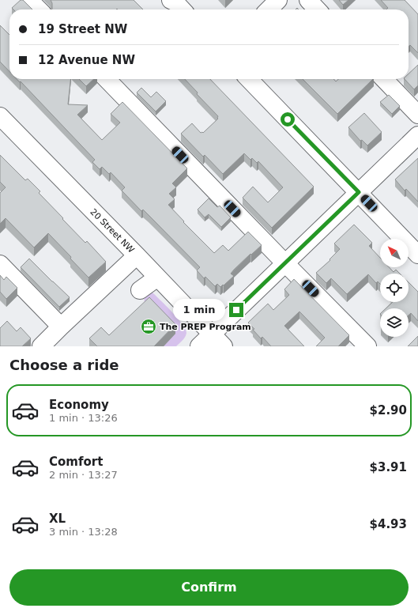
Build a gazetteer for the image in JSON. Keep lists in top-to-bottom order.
{
  "streets": {
    "street": ["20 Street NW"]
  },
  "places": {
    "office": ["The PREP Program"]
  },
  "north": "top left",
  "page": {
    "banner": ["19 Street NW", "12 Avenue NW"],
    "bubble": "1 min",
    "heading": "Choose a ride",
    "list": [
      {
        "name": "Economy",
        "note": "1 min · 13:26",
        "value": "$2.90"
      },
      {
        "name": "Comfort",
        "note": "2 min · 13:27",
        "value": "$3.91"
      },
      {
        "name": "XL",
        "note": "3 min · 13:28",
        "value": "$4.93"
      }
    ],
    "buttons": "Confirm"
  }
}
